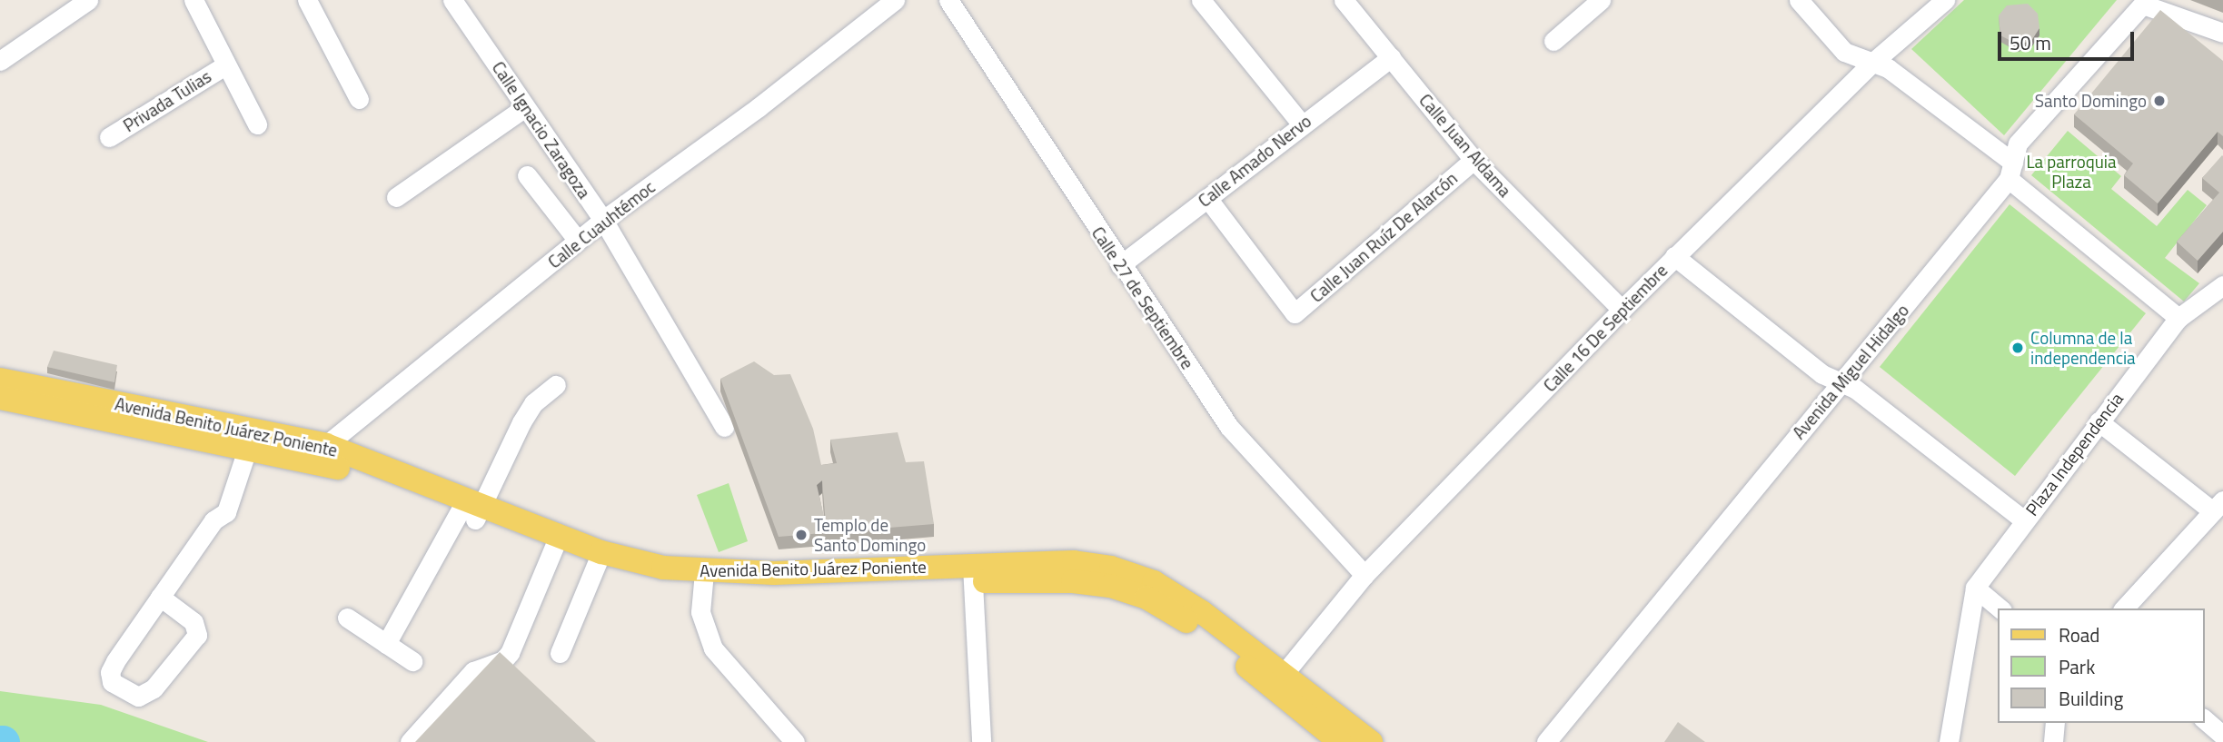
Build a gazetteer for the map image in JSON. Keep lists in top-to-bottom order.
{
  "streets": {
    "main road": ["Avenida Benito Juárez Poniente"],
    "street": [
      "Privada Tulias",
      "Calle Ignacio Zaragoza",
      "Calle Juan Aldama",
      "Calle Amado Nervo",
      "Calle Cuauhtémoc",
      "Calle Juan Ruíz De Alarcón",
      "Calle 27 de Septiembre",
      "Calle 16 De Septiembre",
      "Avenida Miguel Hidalgo",
      "Plaza Independencia"
    ]
  },
  "crossings": [
    ["Calle Ignacio Zaragoza", "Calle Cuauhtémoc"],
    ["Calle Juan Aldama", "Calle Amado Nervo"],
    ["Calle Juan Aldama", "Calle Juan Ruíz De Alarcón"],
    ["Calle Juan Aldama", "Calle 16 De Septiembre"],
    ["Calle Amado Nervo", "Calle Juan Ruíz De Alarcón"],
    ["Calle Amado Nervo", "Calle 27 de Septiembre"],
    ["Calle Cuauhtémoc", "Avenida Benito Juárez Poniente"],
    ["Calle 27 de Septiembre", "Calle 16 De Septiembre"],
    ["Calle 16 De Septiembre", "Avenida Benito Juárez Poniente"],
    ["Calle 16 De Septiembre", "Plaza Independencia"],
    ["Avenida Miguel Hidalgo", "Plaza Independencia"]
  ],
  "parks": ["La parroquia Plaza"],
  "places": ["Santo Domingo", "Columna de la independencia", "Templo de Santo Domingo"],
  "legend": ["Road", "Park", "Building"],
  "scale_bar": "50 m"
}
